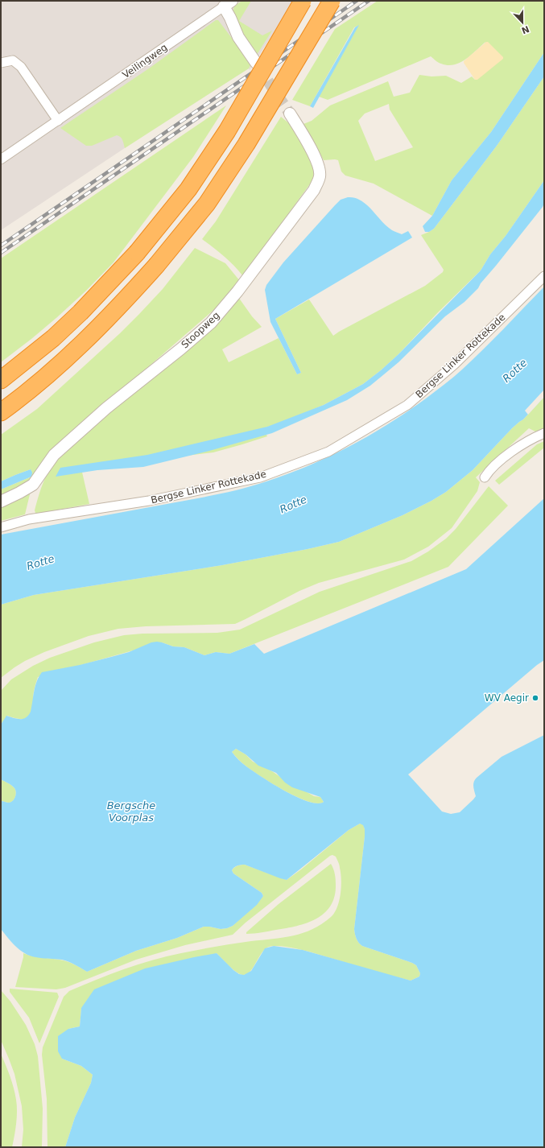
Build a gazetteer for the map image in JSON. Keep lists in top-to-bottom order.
{
  "streets": {
    "street": ["Veilingweg", "Stoopweg", "Bergse Linker Rottekade"]
  },
  "water": ["Rotte", "Bergsche Voorplas"],
  "places": ["WV Aegir"],
  "north": "bottom"
}
